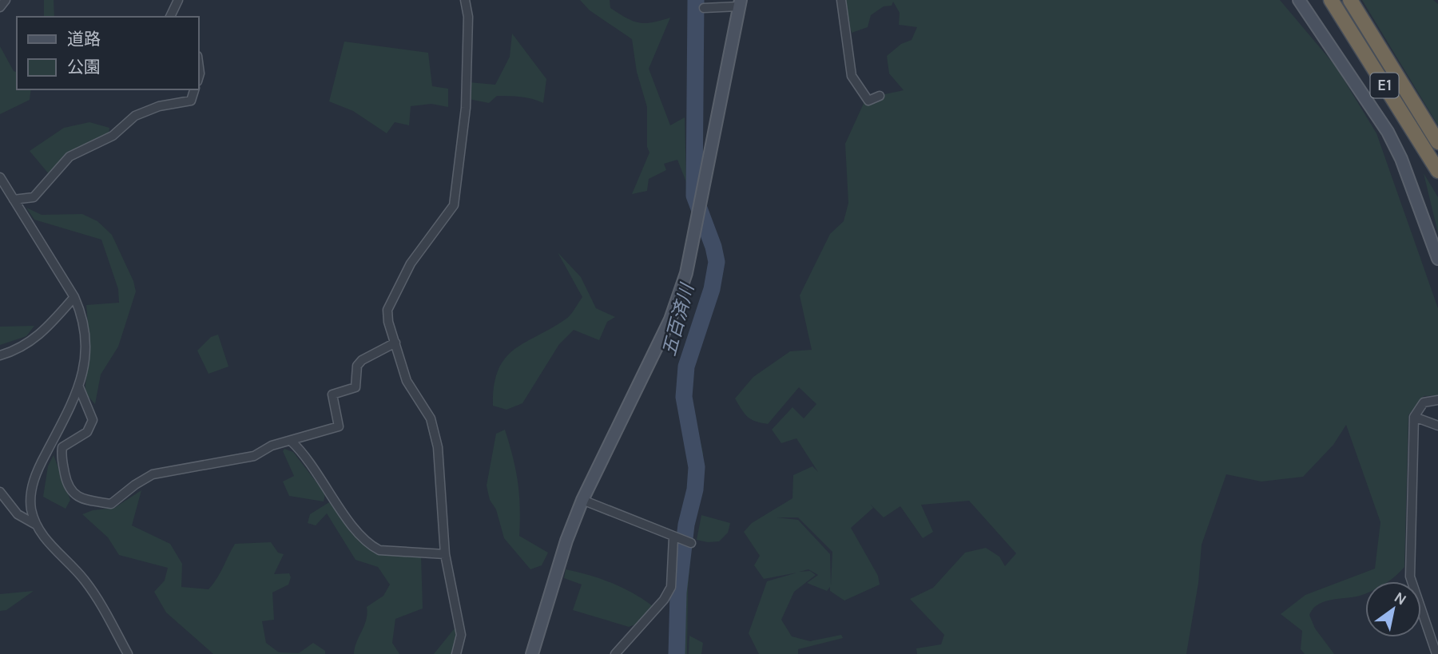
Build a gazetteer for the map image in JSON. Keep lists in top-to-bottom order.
{
  "streets": {
    "highway": ["E1"]
  },
  "water": ["五百済川"],
  "legend": ["道路", "公園"],
  "north": "top right"
}
